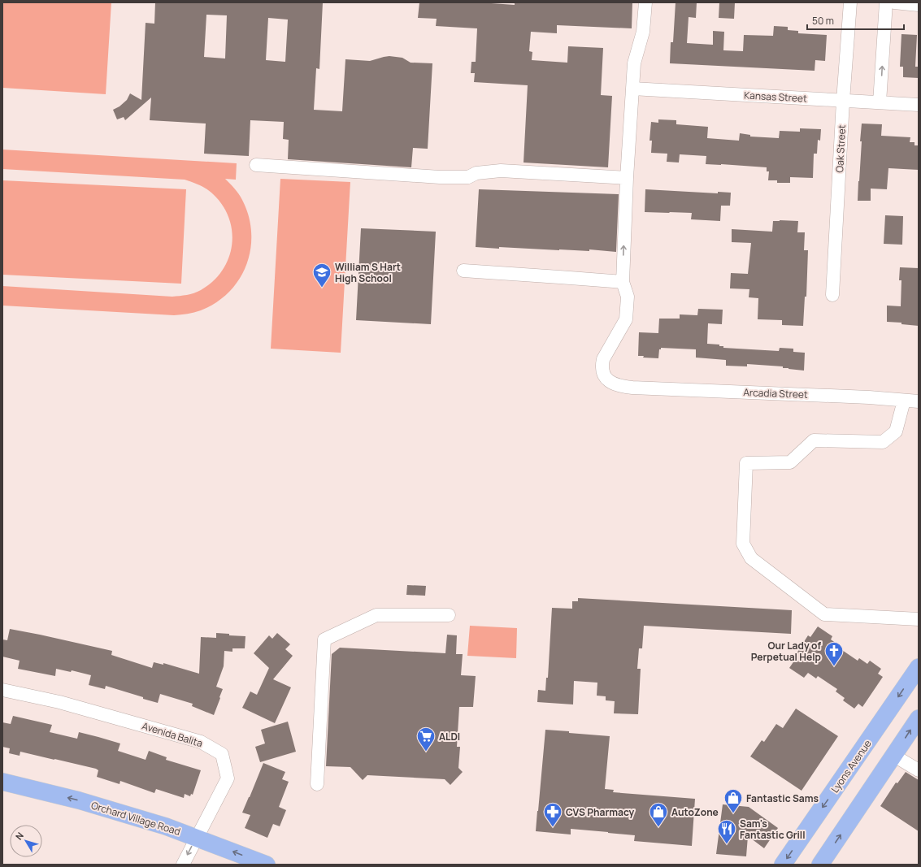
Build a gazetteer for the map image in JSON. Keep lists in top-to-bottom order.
{
  "streets": {
    "main road": ["Lyons Avenue", "Orchard Village Road"],
    "street": [
      "Kansas Street",
      "Oak Street",
      "Arcadia Street",
      "Avenida Balita"
    ]
  },
  "crossings": [
    ["Kansas Street", "Oak Street"],
    ["Avenida Balita", "Orchard Village Road"]
  ],
  "one_way": ["Orchard Village Road"],
  "places": {
    "school or university": ["William S Hart High School"],
    "church": ["Our Lady of Perpetual Help"],
    "supermarket": ["ALDI"],
    "shop": ["Fantastic Sams", "AutoZone"],
    "pharmacy": ["CVS Pharmacy"],
    "restaurant": ["Sam's Fantastic Grill"]
  },
  "scale_bar": "50 m",
  "north": "top left"
}
